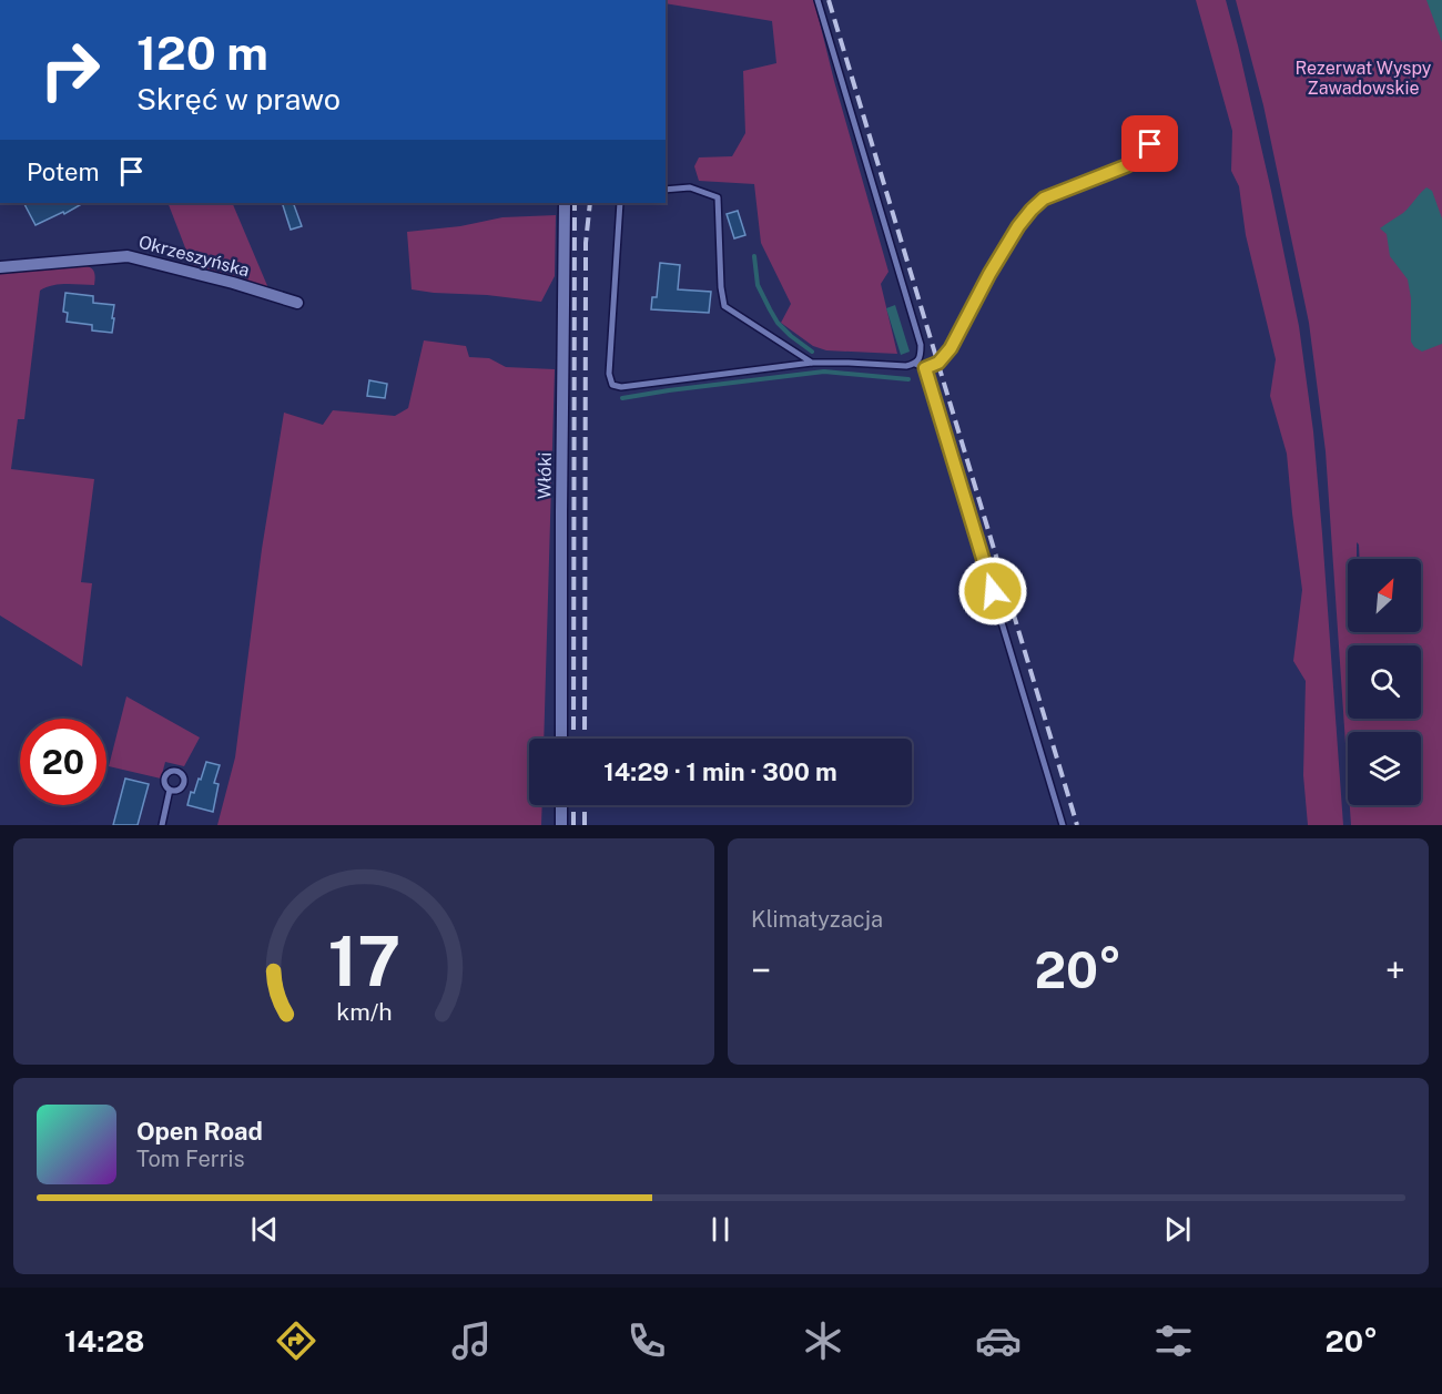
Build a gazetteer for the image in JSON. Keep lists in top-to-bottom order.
{
  "streets": {
    "street": ["Okrzeszyńska", "Włóki"]
  },
  "parks": ["Rezerwat Wyspy Zawadowskie"],
  "north": "top right",
  "page": {
    "turn": ["120 m", "Skręć w prawo"],
    "then": "Potem",
    "limit": "20",
    "trip": "14:29 · 1 min · 300 m",
    "tile": "Klimatyzacja",
    "heat": ["−", "20°", "+"],
    "song": ["Open Road", "Tom Ferris"],
    "tabs": ["14:28", "20°"],
    "gauge": ["17", "km/h"]
  }
}
